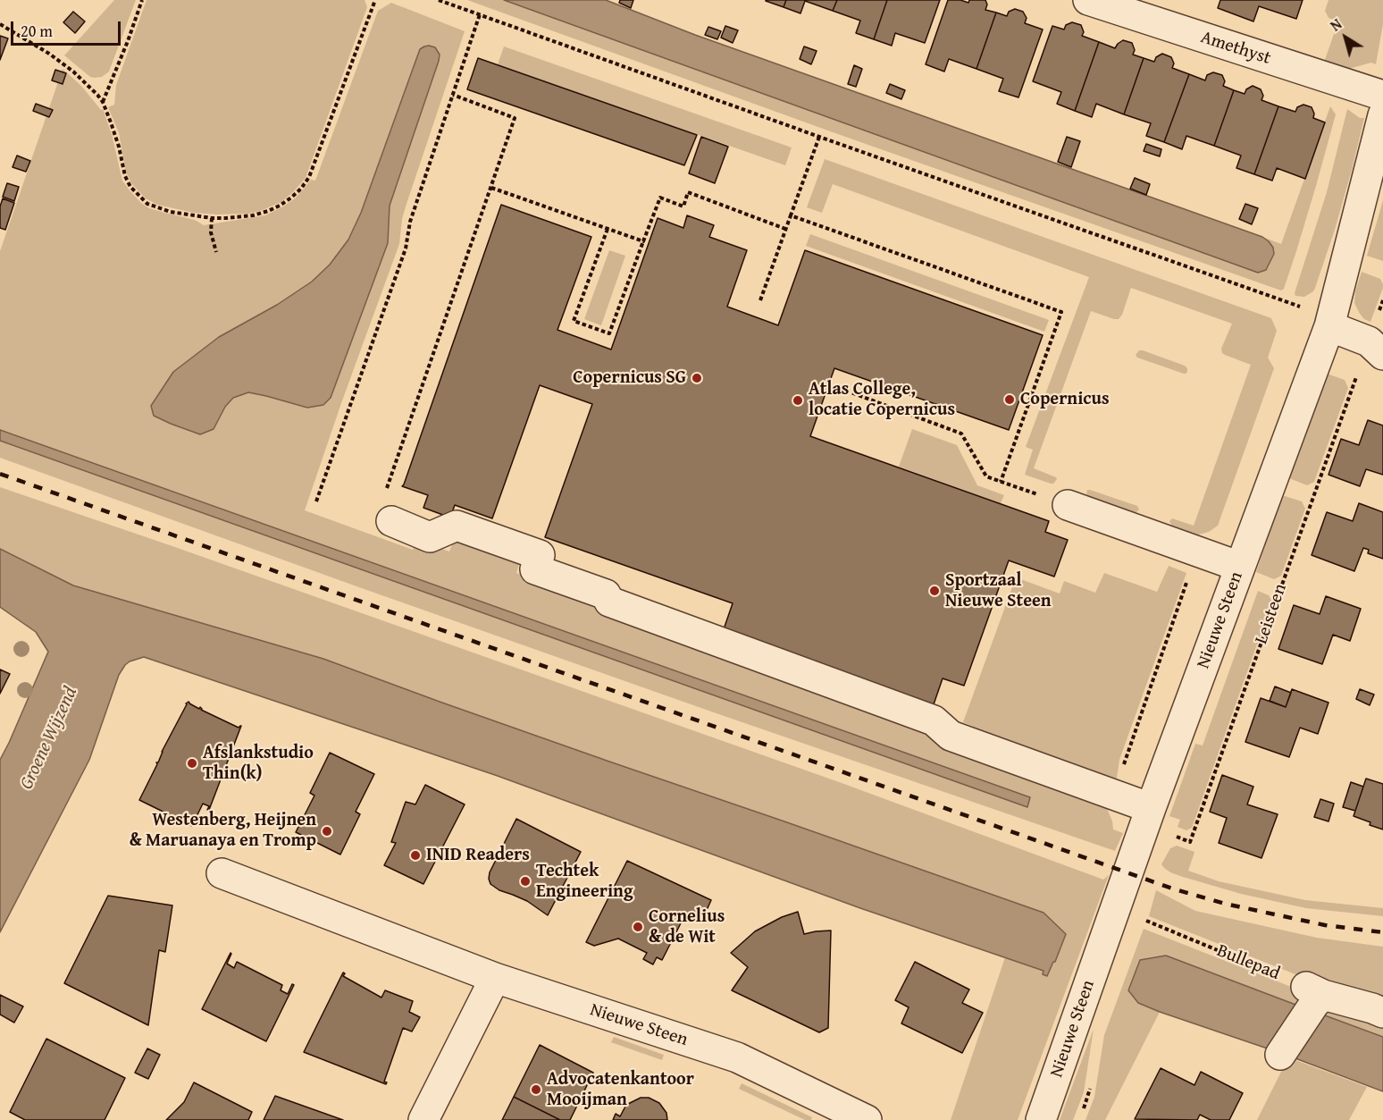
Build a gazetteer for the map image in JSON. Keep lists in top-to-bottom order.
{
  "streets": {
    "street": ["Amethyst", "Nieuwe Steen"],
    "path": ["Leisteen", "Bullepad"]
  },
  "crossings": [
    ["Leisteen", "Nieuwe Steen"],
    ["Nieuwe Steen", "Bullepad"]
  ],
  "water": ["Groene Wijzend"],
  "places": [
    "Copernicus SG",
    "Copernicus",
    "Atlas College, locatie Copernicus",
    "Sportzaal Nieuwe Steen",
    "Afslankstudio Thin(k)",
    "Westenberg, Heijnen & Maruanaya en Tromp",
    "INID Readers",
    "Techtek Engineering",
    "Cornelius & de Wit",
    "Advocatenkantoor Mooijman"
  ],
  "scale_bar": "20 m",
  "north": "top left"
}
